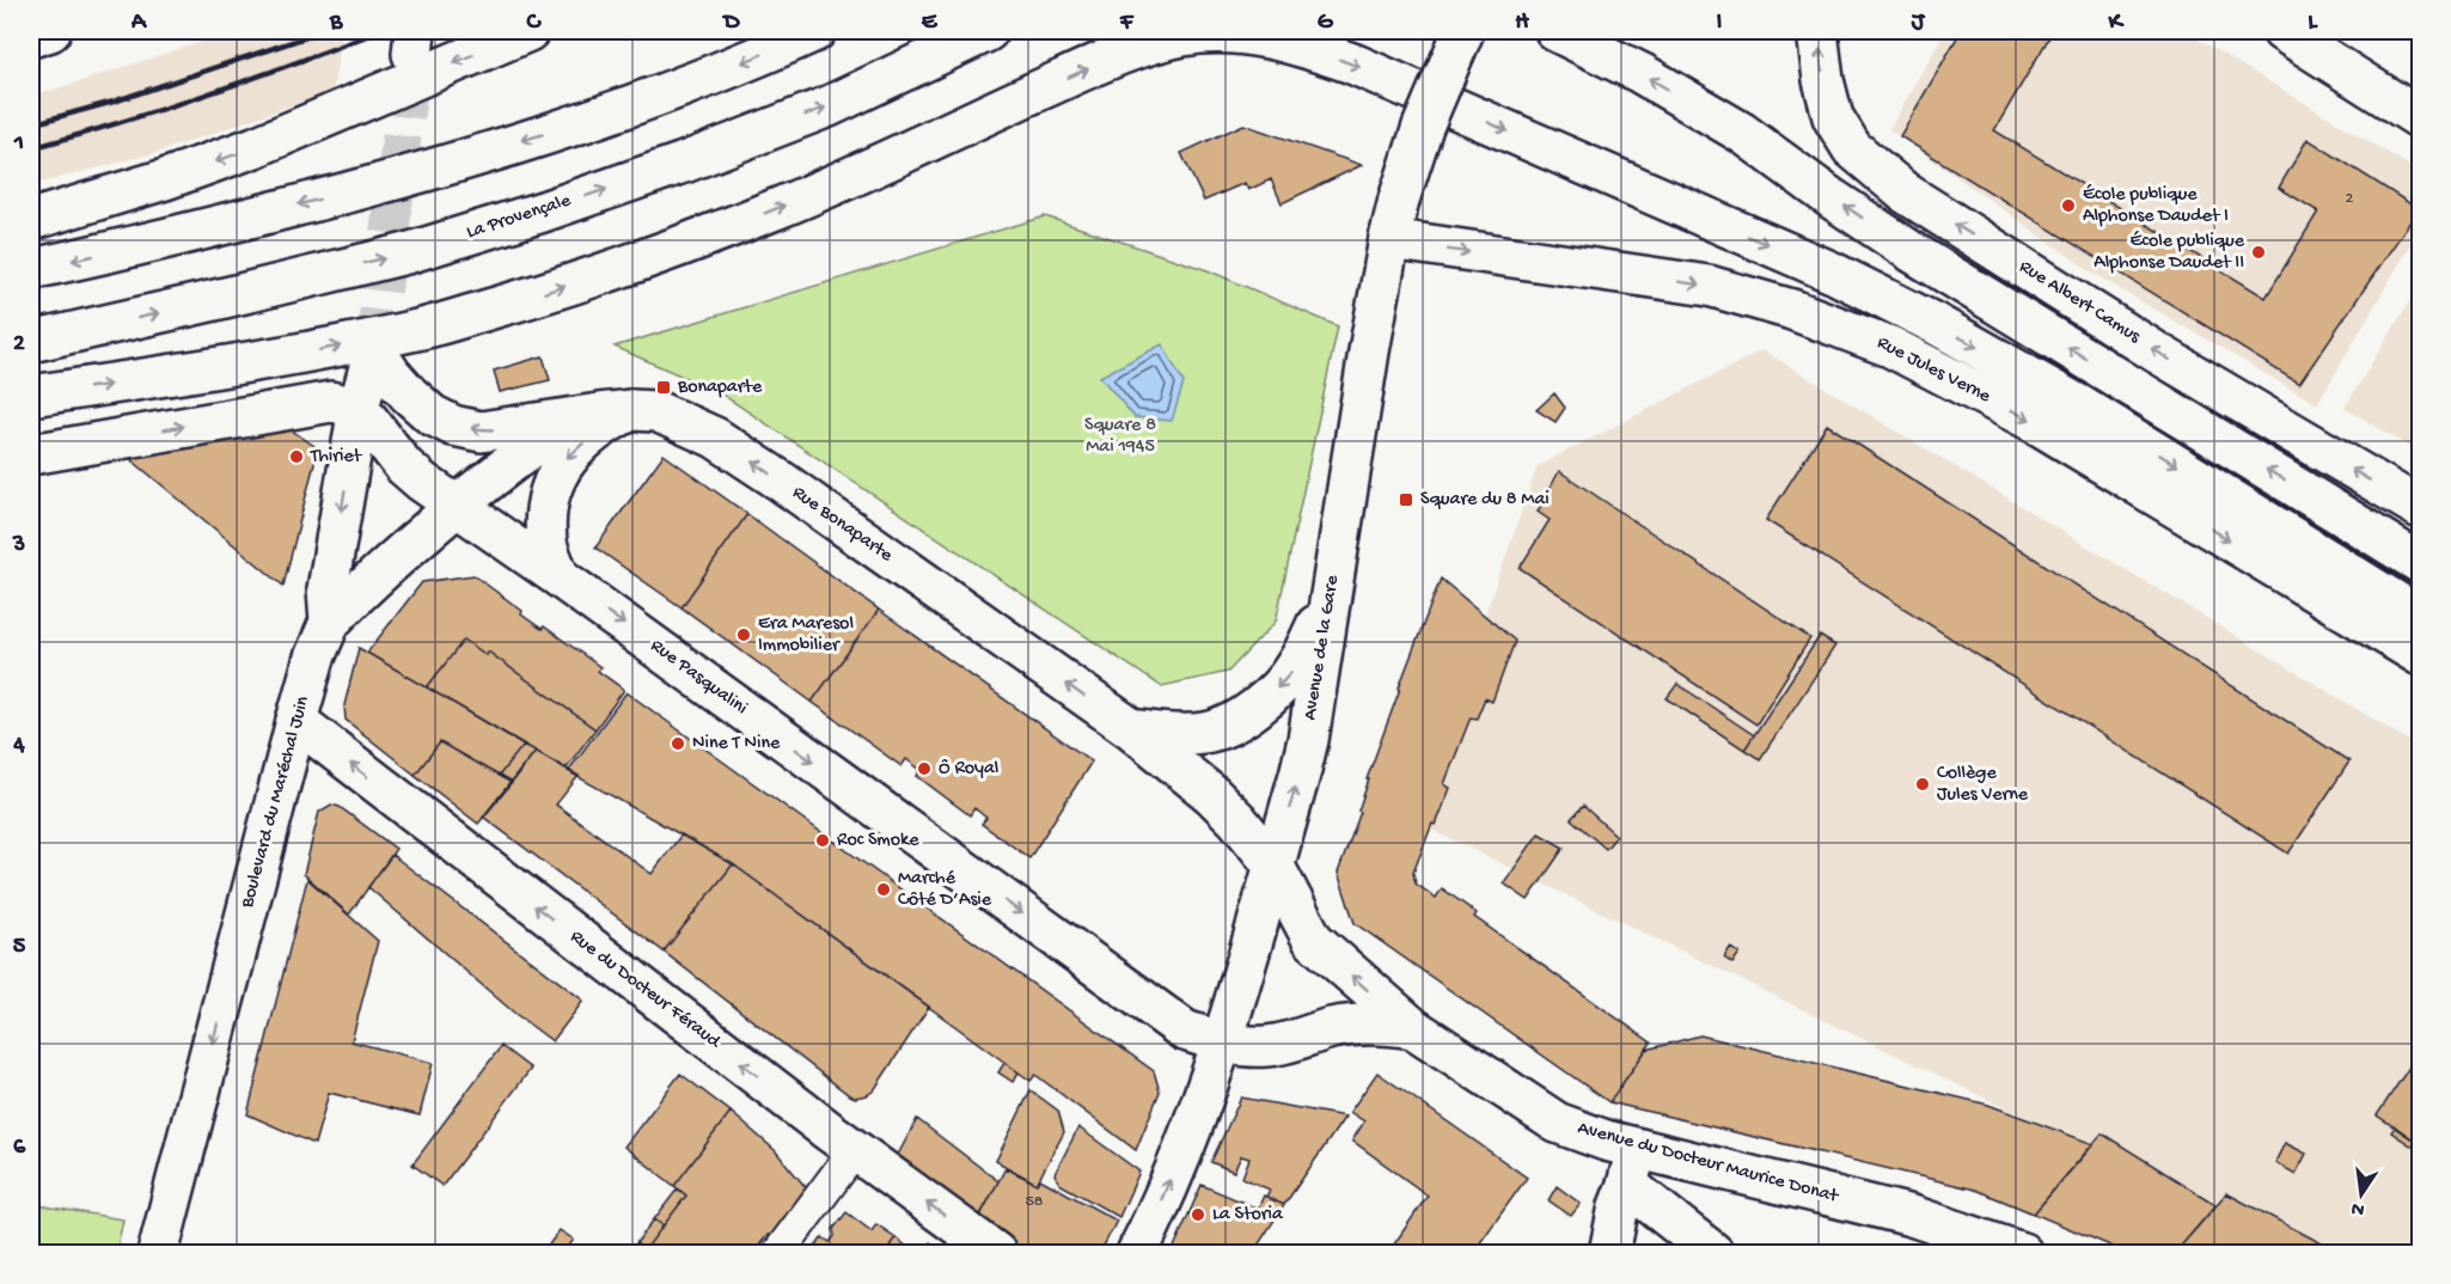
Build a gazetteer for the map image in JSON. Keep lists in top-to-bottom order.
{
  "streets": {
    "main road": [
      "La Provençale",
      "Rue Albert Camus",
      "Rue Jules Verne",
      "Rue Bonaparte",
      "Avenue de la Gare",
      "Rue Pasqualini",
      "Boulevard du Maréchal Juin",
      "Rue du Docteur Féraud",
      "Avenue du Docteur Maurice Donat"
    ]
  },
  "crossings": [
    ["Rue Jules Verne", "Avenue de la Gare"],
    ["Rue Bonaparte", "Avenue de la Gare"],
    ["Rue Bonaparte", "Rue Pasqualini"],
    ["Rue Bonaparte", "Boulevard du Maréchal Juin"],
    ["Rue Bonaparte", "Avenue du Docteur Maurice Donat"],
    ["Avenue de la Gare", "Rue Pasqualini"],
    ["Avenue de la Gare", "Avenue du Docteur Maurice Donat"],
    ["Rue Pasqualini", "Boulevard du Maréchal Juin"],
    ["Rue Pasqualini", "Avenue du Docteur Maurice Donat"],
    ["Boulevard du Maréchal Juin", "Rue du Docteur Féraud"]
  ],
  "one_way": ["Avenue de la Gare", "Rue Pasqualini", "Rue du Docteur Féraud"],
  "parks": ["Square 8 Mai 1945"],
  "places": {
    "other": [
      "École publique Alphonse Daudet I",
      "École publique Alphonse Daudet II",
      "Thiriet",
      "Era Maresol Immobilier",
      "Nine T Nine",
      "Ô Royal",
      "Collège Jules Verne",
      "Roc Smoke",
      "Marché Côté D’Asie",
      "La Storia"
    ],
    "transit": ["Bonaparte", "Square du 8 Mai"]
  },
  "house_numbers": ["2", "58"],
  "north": "bottom",
  "grid": {
    "columns": [
      "A",
      "B",
      "C",
      "D",
      "E",
      "F",
      "G",
      "H",
      "I",
      "J",
      "K",
      "L"
    ],
    "rows": [
      "1",
      "2",
      "3",
      "4",
      "5",
      "6"
    ]
  }
}
